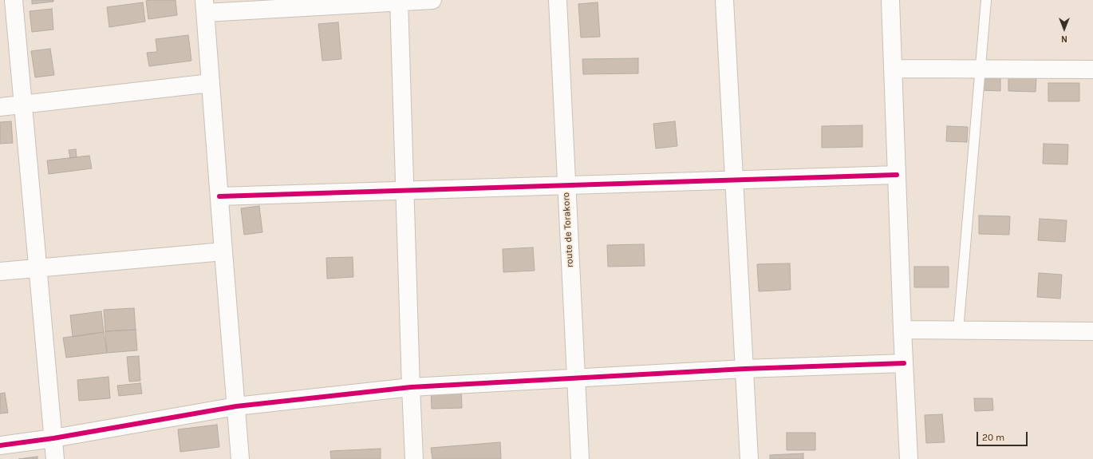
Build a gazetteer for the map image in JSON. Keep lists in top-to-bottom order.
{
  "streets": {
    "street": ["route de Torakoro"]
  },
  "scale_bar": "20 m",
  "north": "bottom"
}
